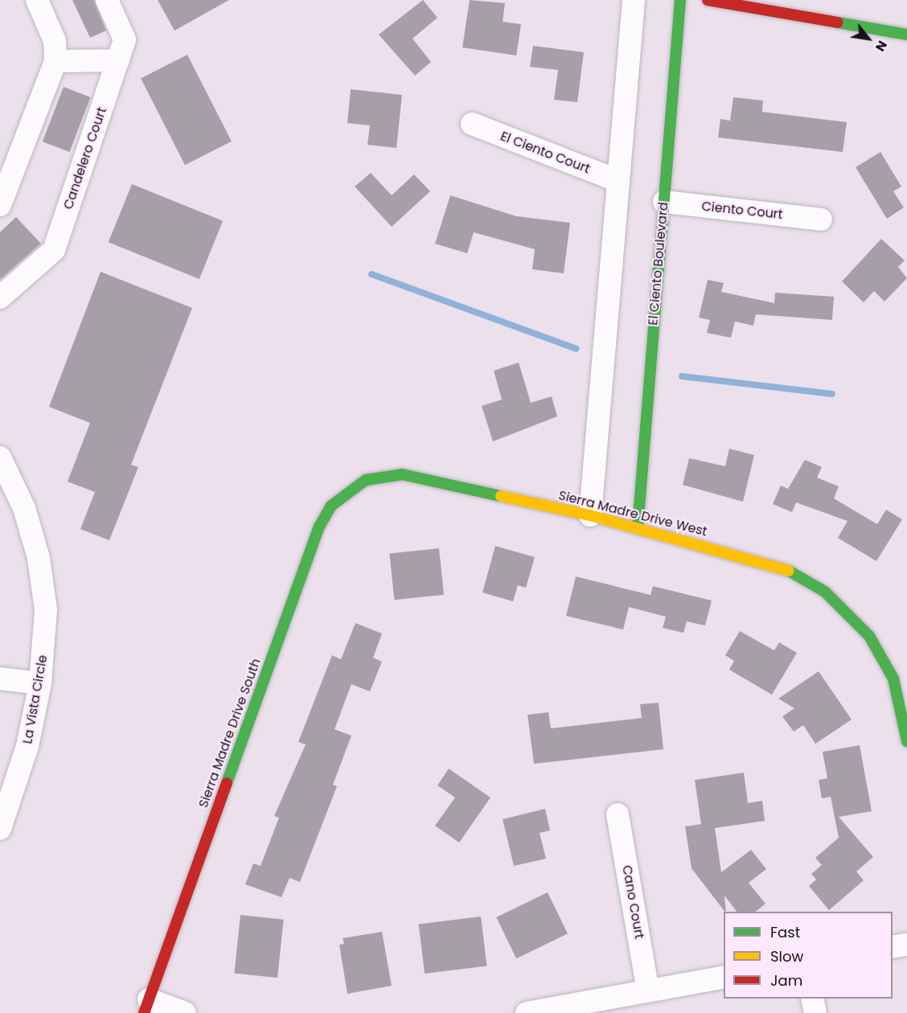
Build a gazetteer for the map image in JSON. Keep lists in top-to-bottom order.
{
  "streets": {
    "street": [
      "El Ciento Court",
      "Candelero Court",
      "Ciento Court",
      "El Ciento Boulevard",
      "Sierra Madre Drive West",
      "La Vista Circle",
      "Sierra Madre Drive South",
      "Cano Court"
    ]
  },
  "crossings": [
    ["Ciento Court", "El Ciento Boulevard"],
    ["El Ciento Boulevard", "Sierra Madre Drive West"],
    ["Sierra Madre Drive West", "Sierra Madre Drive South"]
  ],
  "legend": ["Fast", "Slow", "Jam"],
  "north": "bottom right"
}
